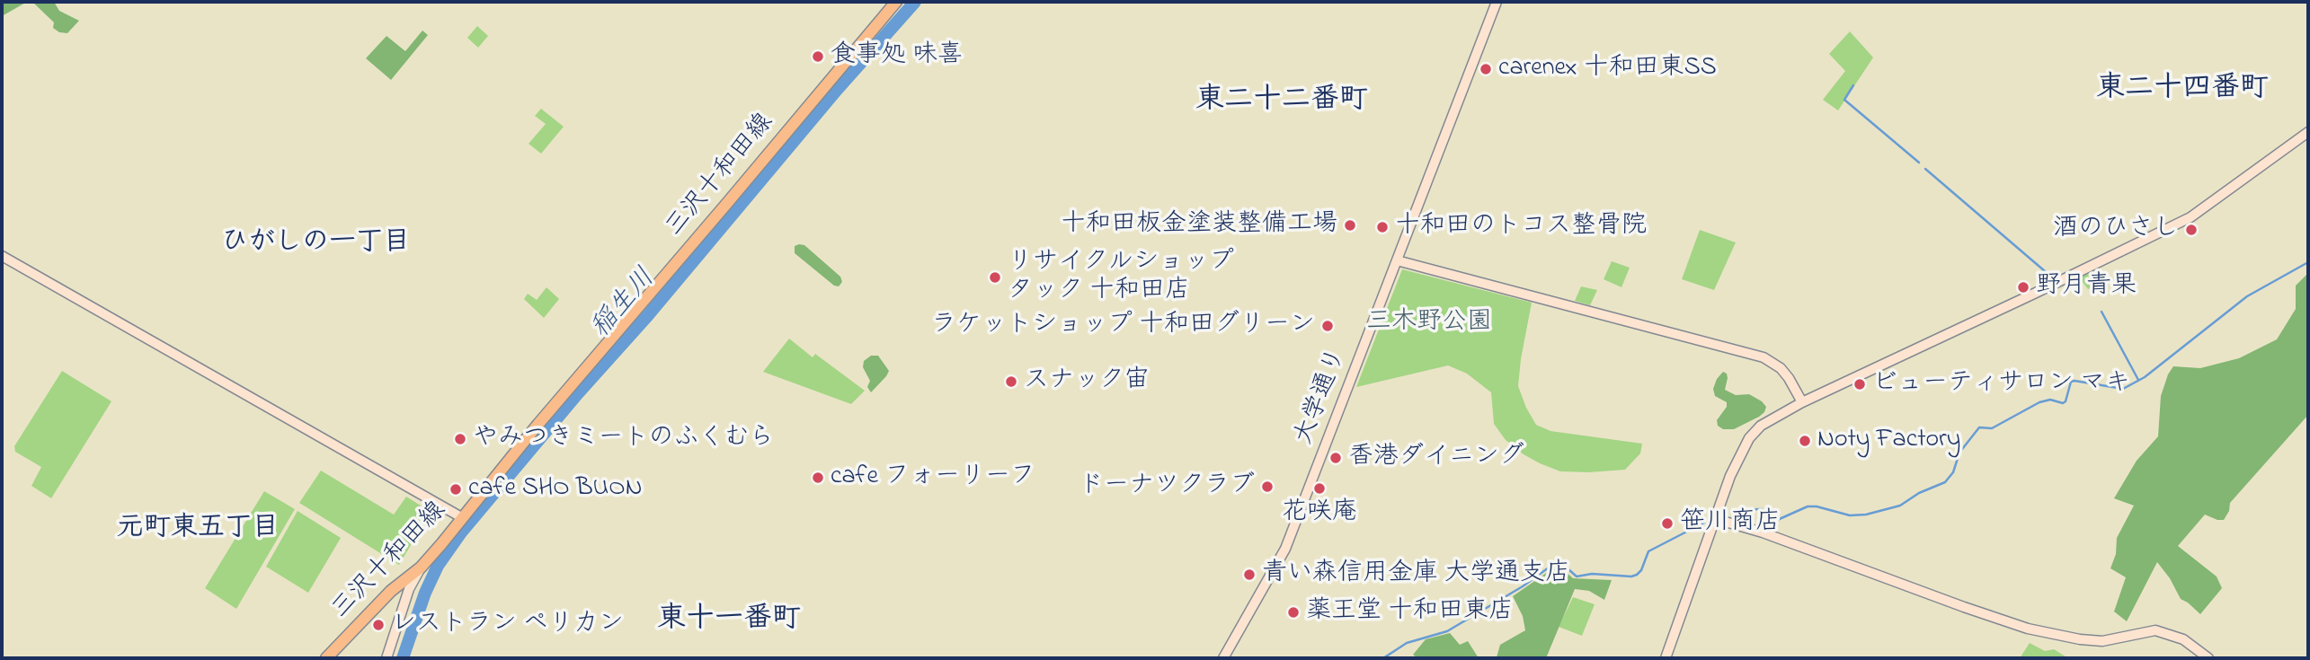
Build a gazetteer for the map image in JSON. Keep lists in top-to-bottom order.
{
  "streets": {
    "main road": ["三沢十和田線"],
    "street": ["大学通り"]
  },
  "districts": [
    "東二十四番町",
    "東二十二番町",
    "ひがしの一丁目",
    "元町東五丁目",
    "東十一番町"
  ],
  "water": ["稲生川"],
  "parks": ["三木野公園"],
  "places": [
    "食事処 味喜",
    "carenex 十和田東SS",
    "十和田板金塗装整備工場",
    "十和田のトコス整骨院",
    "酒のひさし",
    "リサイクルショップ タック 十和田店",
    "野月青果",
    "ラケットショップ 十和田グリーン",
    "スナック宙",
    "ビューティサロン マキ",
    "やみつきミートのふくむら",
    "Noty Factory",
    "香港ダイニング",
    "cafe フォーリーフ",
    "ドーナツクラブ",
    "花咲庵",
    "cafe SHO BUON",
    "笹川商店",
    "青い森信用金庫 大学通支店",
    "薬王堂 十和田東店",
    "レストラン ペリカン"
  ]
}
